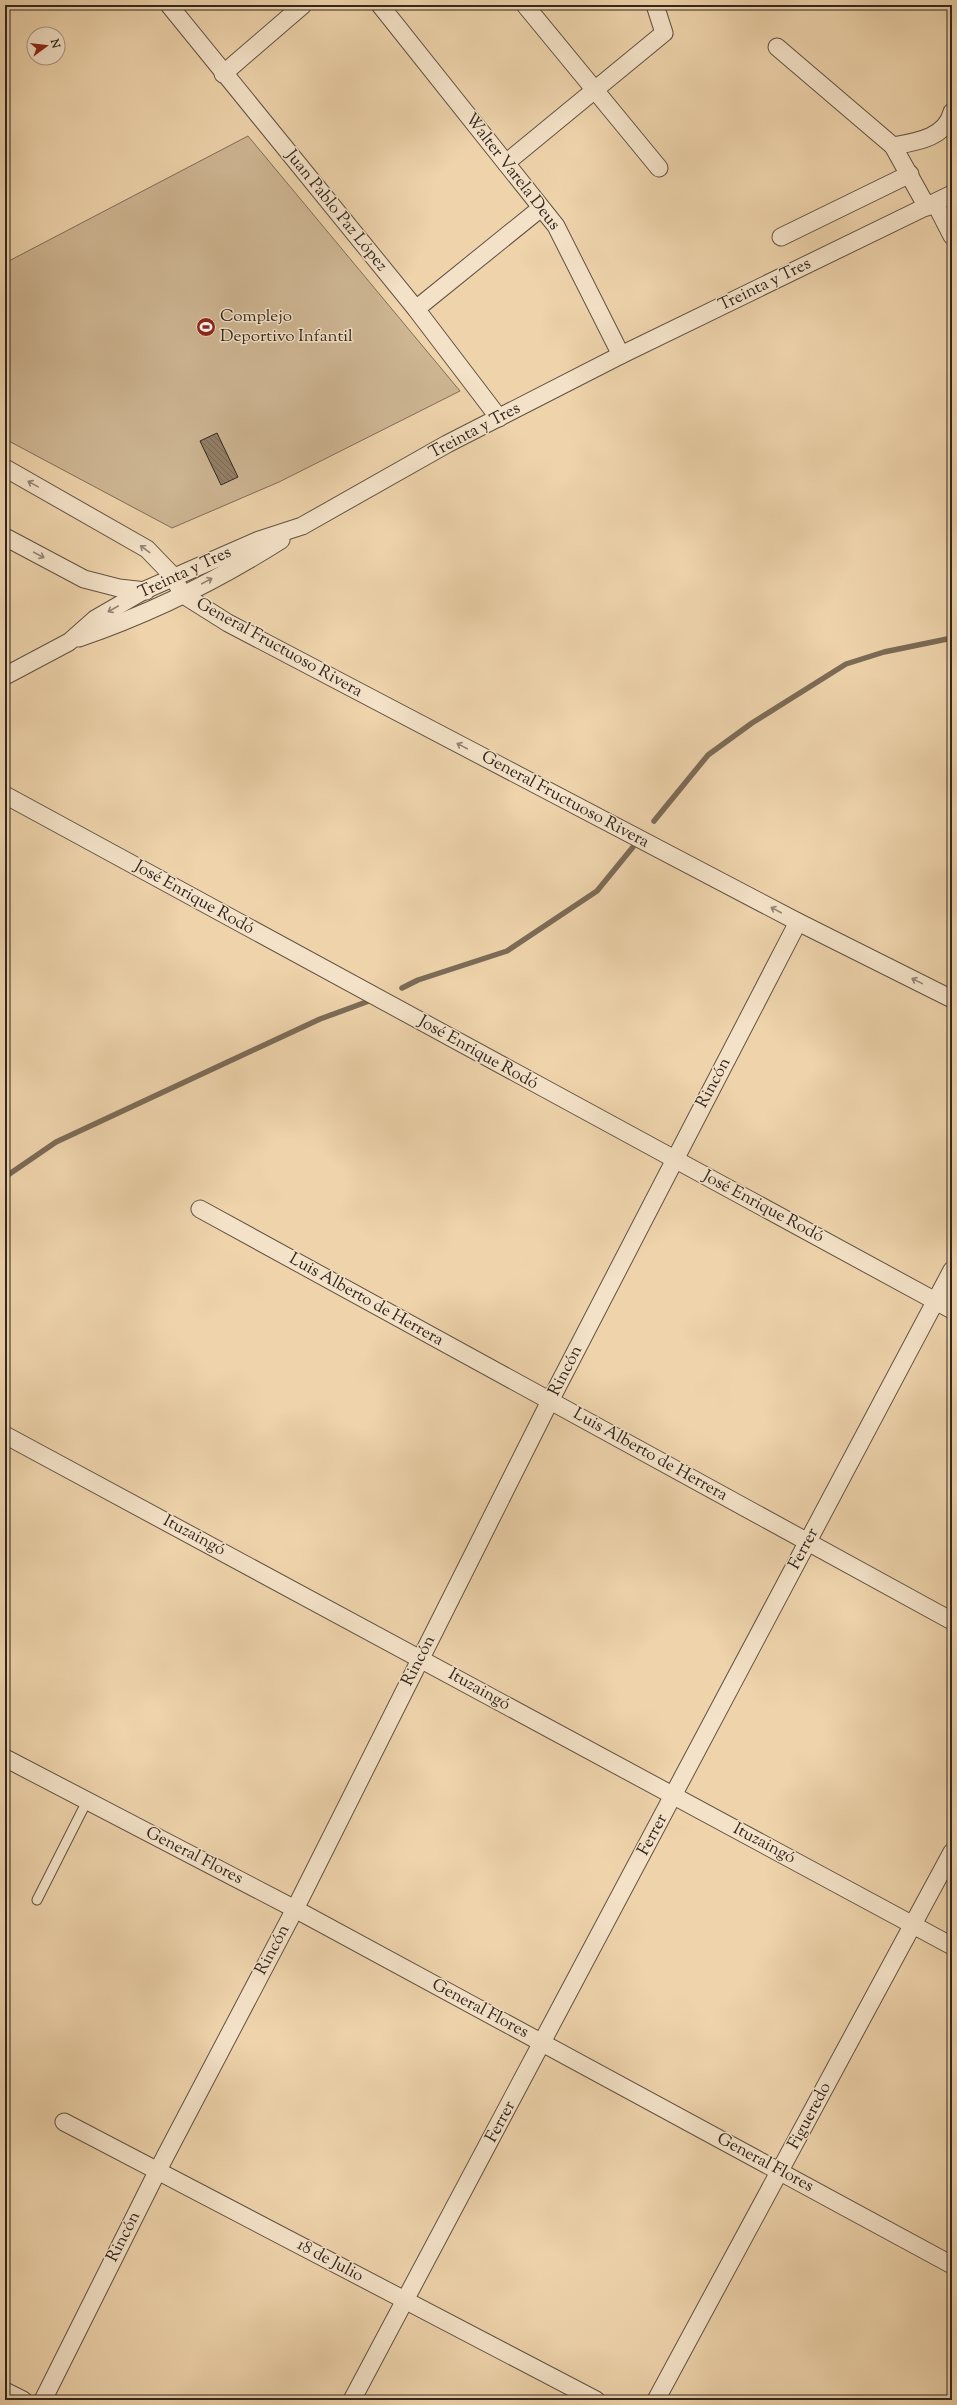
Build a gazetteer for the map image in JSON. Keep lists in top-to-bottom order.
{
  "streets": {
    "street": [
      "Walter Varela Deus",
      "Juan Pablo Paz López",
      "Treinta y Tres",
      "General Fructuoso Rivera",
      "José Enrique Rodó",
      "Rincón",
      "Luis Alberto de Herrera",
      "Ituzaingó",
      "Ferrer",
      "General Flores",
      "Figueredo",
      "18 de Julio"
    ]
  },
  "crossings": [
    ["Walter Varela Deus", "Treinta y Tres"],
    ["Juan Pablo Paz López", "Treinta y Tres"],
    ["General Fructuoso Rivera", "Rincón"],
    ["José Enrique Rodó", "Rincón"],
    ["José Enrique Rodó", "Ferrer"],
    ["Rincón", "Luis Alberto de Herrera"],
    ["Rincón", "Ituzaingó"],
    ["Rincón", "General Flores"],
    ["Rincón", "18 de Julio"],
    ["Luis Alberto de Herrera", "Ferrer"],
    ["Ituzaingó", "Ferrer"],
    ["Ituzaingó", "Figueredo"],
    ["Ferrer", "General Flores"],
    ["Ferrer", "18 de Julio"],
    ["General Flores", "Figueredo"]
  ],
  "one_way": ["General Fructuoso Rivera"],
  "places": {
    "sports": ["Complejo Deportivo Infantil"]
  },
  "north": "right"
}
